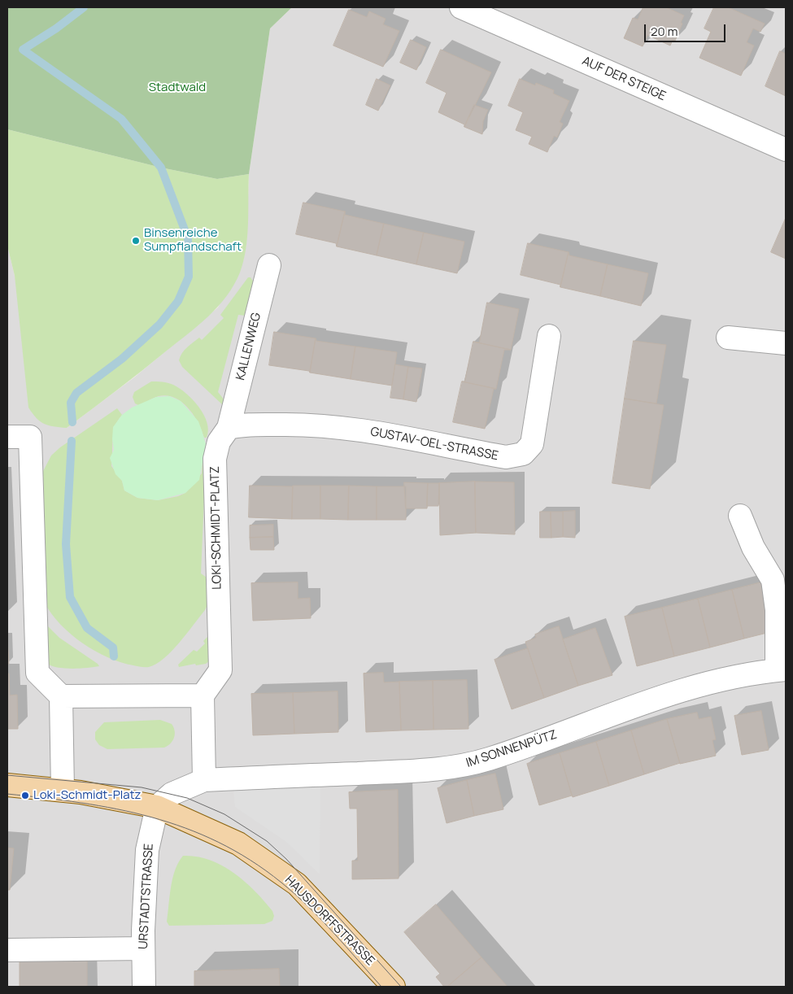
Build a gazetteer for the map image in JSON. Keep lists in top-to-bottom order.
{
  "streets": {
    "main road": ["HAUSDORFFSTRASSE"],
    "street": [
      "AUF DER STEIGE",
      "KALLENWEG",
      "GUSTAV-OEL-STRASSE",
      "LOKI-SCHMIDT-PLATZ",
      "IM SONNENPÜTZ",
      "URSTADTSTRASSE"
    ]
  },
  "crossings": [
    ["KALLENWEG", "GUSTAV-OEL-STRASSE"],
    ["KALLENWEG", "LOKI-SCHMIDT-PLATZ"],
    ["GUSTAV-OEL-STRASSE", "LOKI-SCHMIDT-PLATZ"],
    ["URSTADTSTRASSE", "HAUSDORFFSTRASSE"]
  ],
  "parks": ["Stadtwald"],
  "places": ["Binsenreiche Sumpflandschaft", "Loki-Schmidt-Platz"],
  "scale_bar": "20 m"
}
